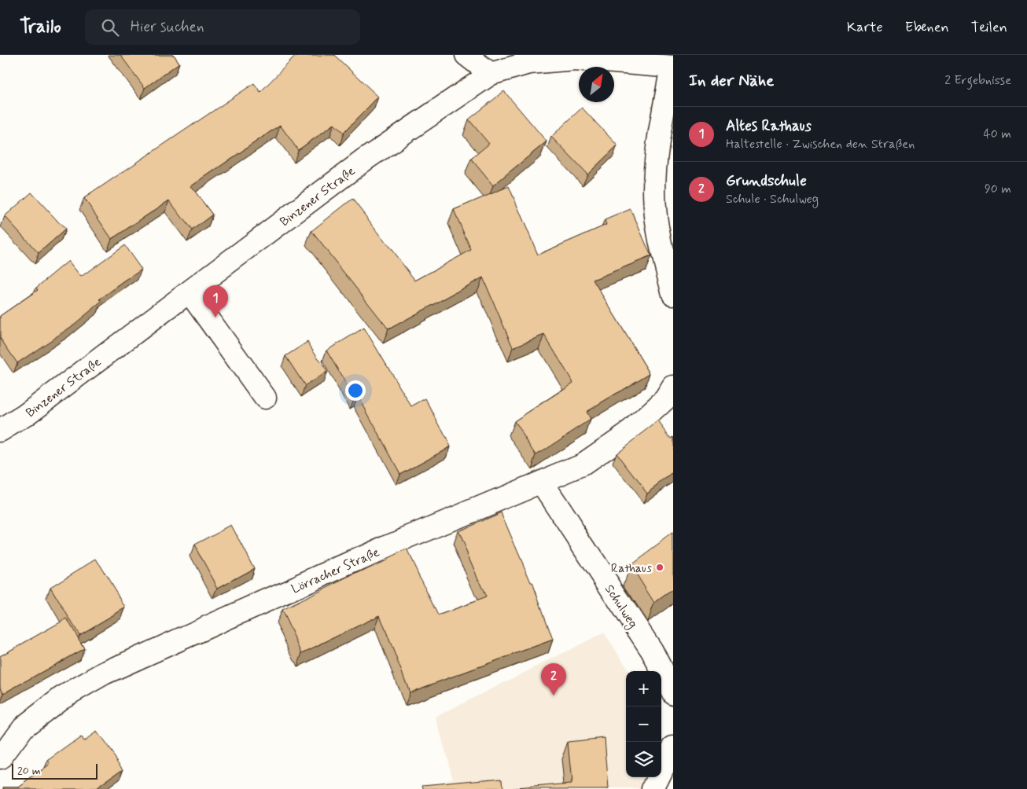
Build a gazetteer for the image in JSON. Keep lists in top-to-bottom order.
{
  "streets": {
    "street": ["Binzener Straße", "Lörracher Straße", "Schulweg"]
  },
  "crossings": [
    ["Lörracher Straße", "Schulweg"]
  ],
  "places": ["Rathaus"],
  "scale_bar": "20 m",
  "north": "top right",
  "page": {
    "header": "Trailo",
    "search": "Hier suchen",
    "nav": ["Karte", "Ebenen", "Teilen"],
    "heading": ["In der Nähe", "2 Ergebnisse"],
    "list": [
      {
        "mark": "1",
        "name": "Altes Rathaus",
        "note": "Haltestelle · Zwischen den Straßen",
        "value": "40 m"
      },
      {
        "mark": "2",
        "name": "Grundschule",
        "note": "Schule · Schulweg",
        "value": "90 m"
      }
    ],
    "pins": ["1", "2"],
    "map_buttons": ["+", "−"],
    "scale": "20 m"
  }
}
